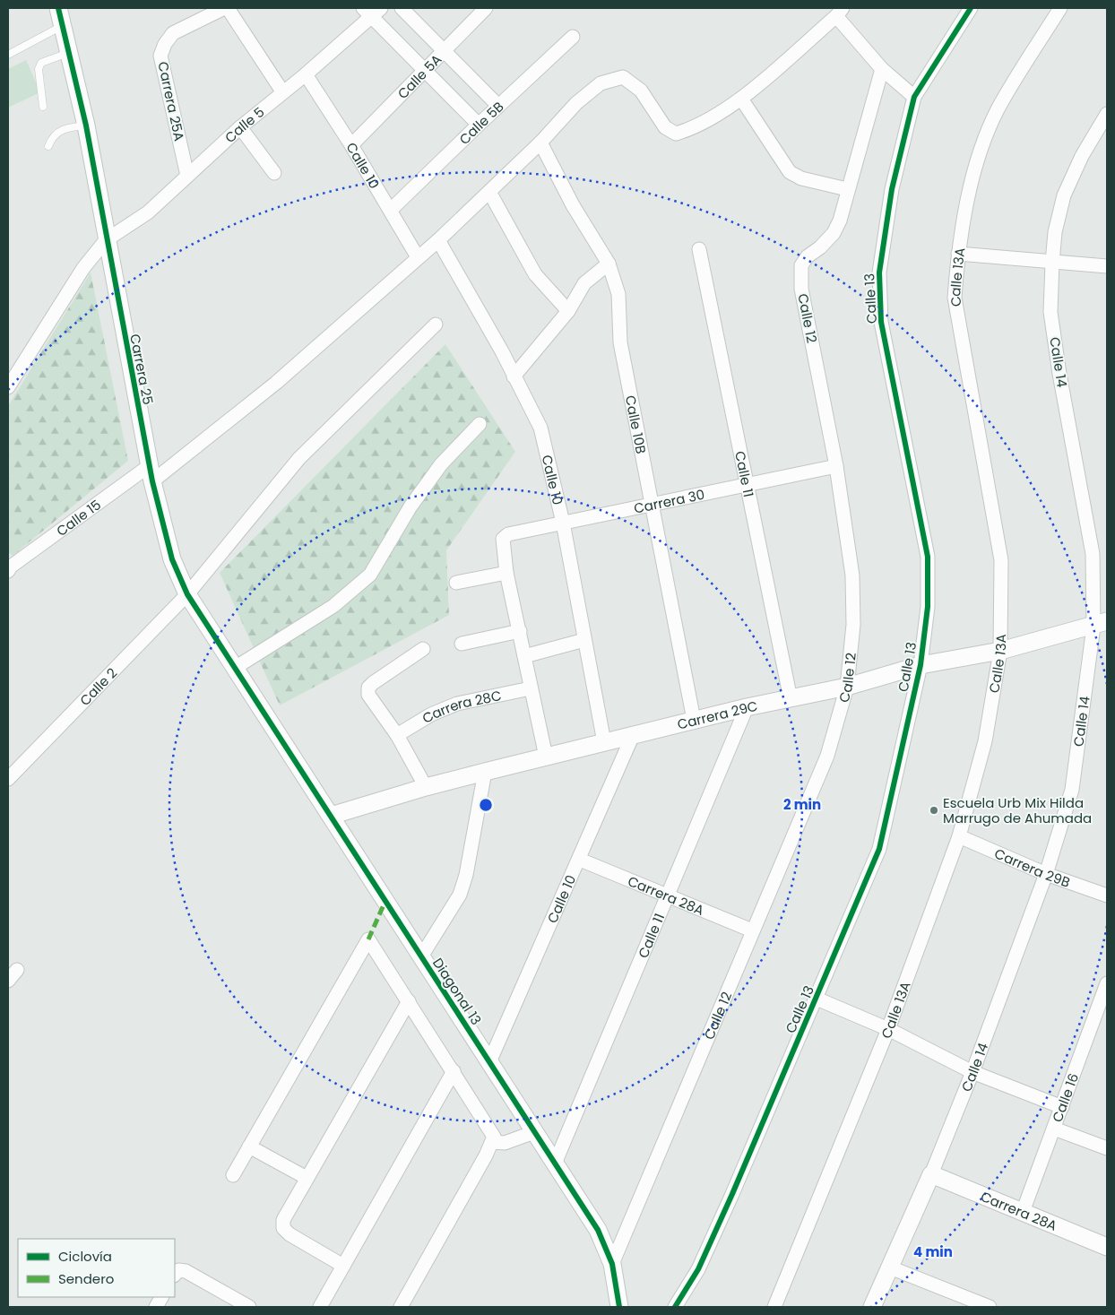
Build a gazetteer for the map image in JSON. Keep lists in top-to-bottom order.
{
  "streets": {
    "street": [
      "Calle 5A",
      "Carrera 25A",
      "Calle 5B",
      "Calle 5",
      "Calle 10",
      "Calle 13A",
      "Calle 13",
      "Calle 12",
      "Calle 14",
      "Carrera 25",
      "Calle 10B",
      "Calle 11",
      "Carrera 30",
      "Calle 15",
      "Calle 2",
      "Carrera 28C",
      "Carrera 29C",
      "Carrera 29B",
      "Carrera 28A",
      "Diagonal 13",
      "Calle 16"
    ]
  },
  "crossings": [
    ["Calle 5A", "Calle 10"],
    ["Carrera 25A", "Calle 5"],
    ["Calle 5B", "Calle 10"],
    ["Calle 5", "Calle 10"],
    ["Calle 5", "Carrera 25"],
    ["Calle 10", "Carrera 30"],
    ["Calle 10", "Calle 15"],
    ["Calle 10", "Carrera 29C"],
    ["Calle 10", "Carrera 28A"],
    ["Calle 10", "Diagonal 13"],
    ["Calle 13A", "Carrera 29C"],
    ["Calle 13A", "Carrera 29B"],
    ["Calle 13", "Carrera 29C"],
    ["Calle 12", "Carrera 30"],
    ["Calle 12", "Carrera 29C"],
    ["Calle 12", "Carrera 28A"],
    ["Calle 12", "Diagonal 13"],
    ["Calle 14", "Carrera 29C"],
    ["Calle 14", "Carrera 29B"],
    ["Calle 14", "Carrera 28A"],
    ["Carrera 25", "Calle 15"],
    ["Carrera 25", "Calle 2"],
    ["Carrera 25", "Diagonal 13"],
    ["Calle 10B", "Carrera 30"],
    ["Calle 10B", "Calle 15"],
    ["Calle 10B", "Carrera 29C"],
    ["Calle 11", "Carrera 30"],
    ["Calle 11", "Carrera 29C"],
    ["Calle 11", "Carrera 28A"],
    ["Calle 11", "Diagonal 13"],
    ["Carrera 29C", "Diagonal 13"],
    ["Carrera 28A", "Calle 16"]
  ],
  "places": ["Escuela Urb Mix Hilda Marrugo de Ahumada"],
  "legend": ["Ciclovía", "Sendero"],
  "rings": ["2 min", "4 min"]
}
